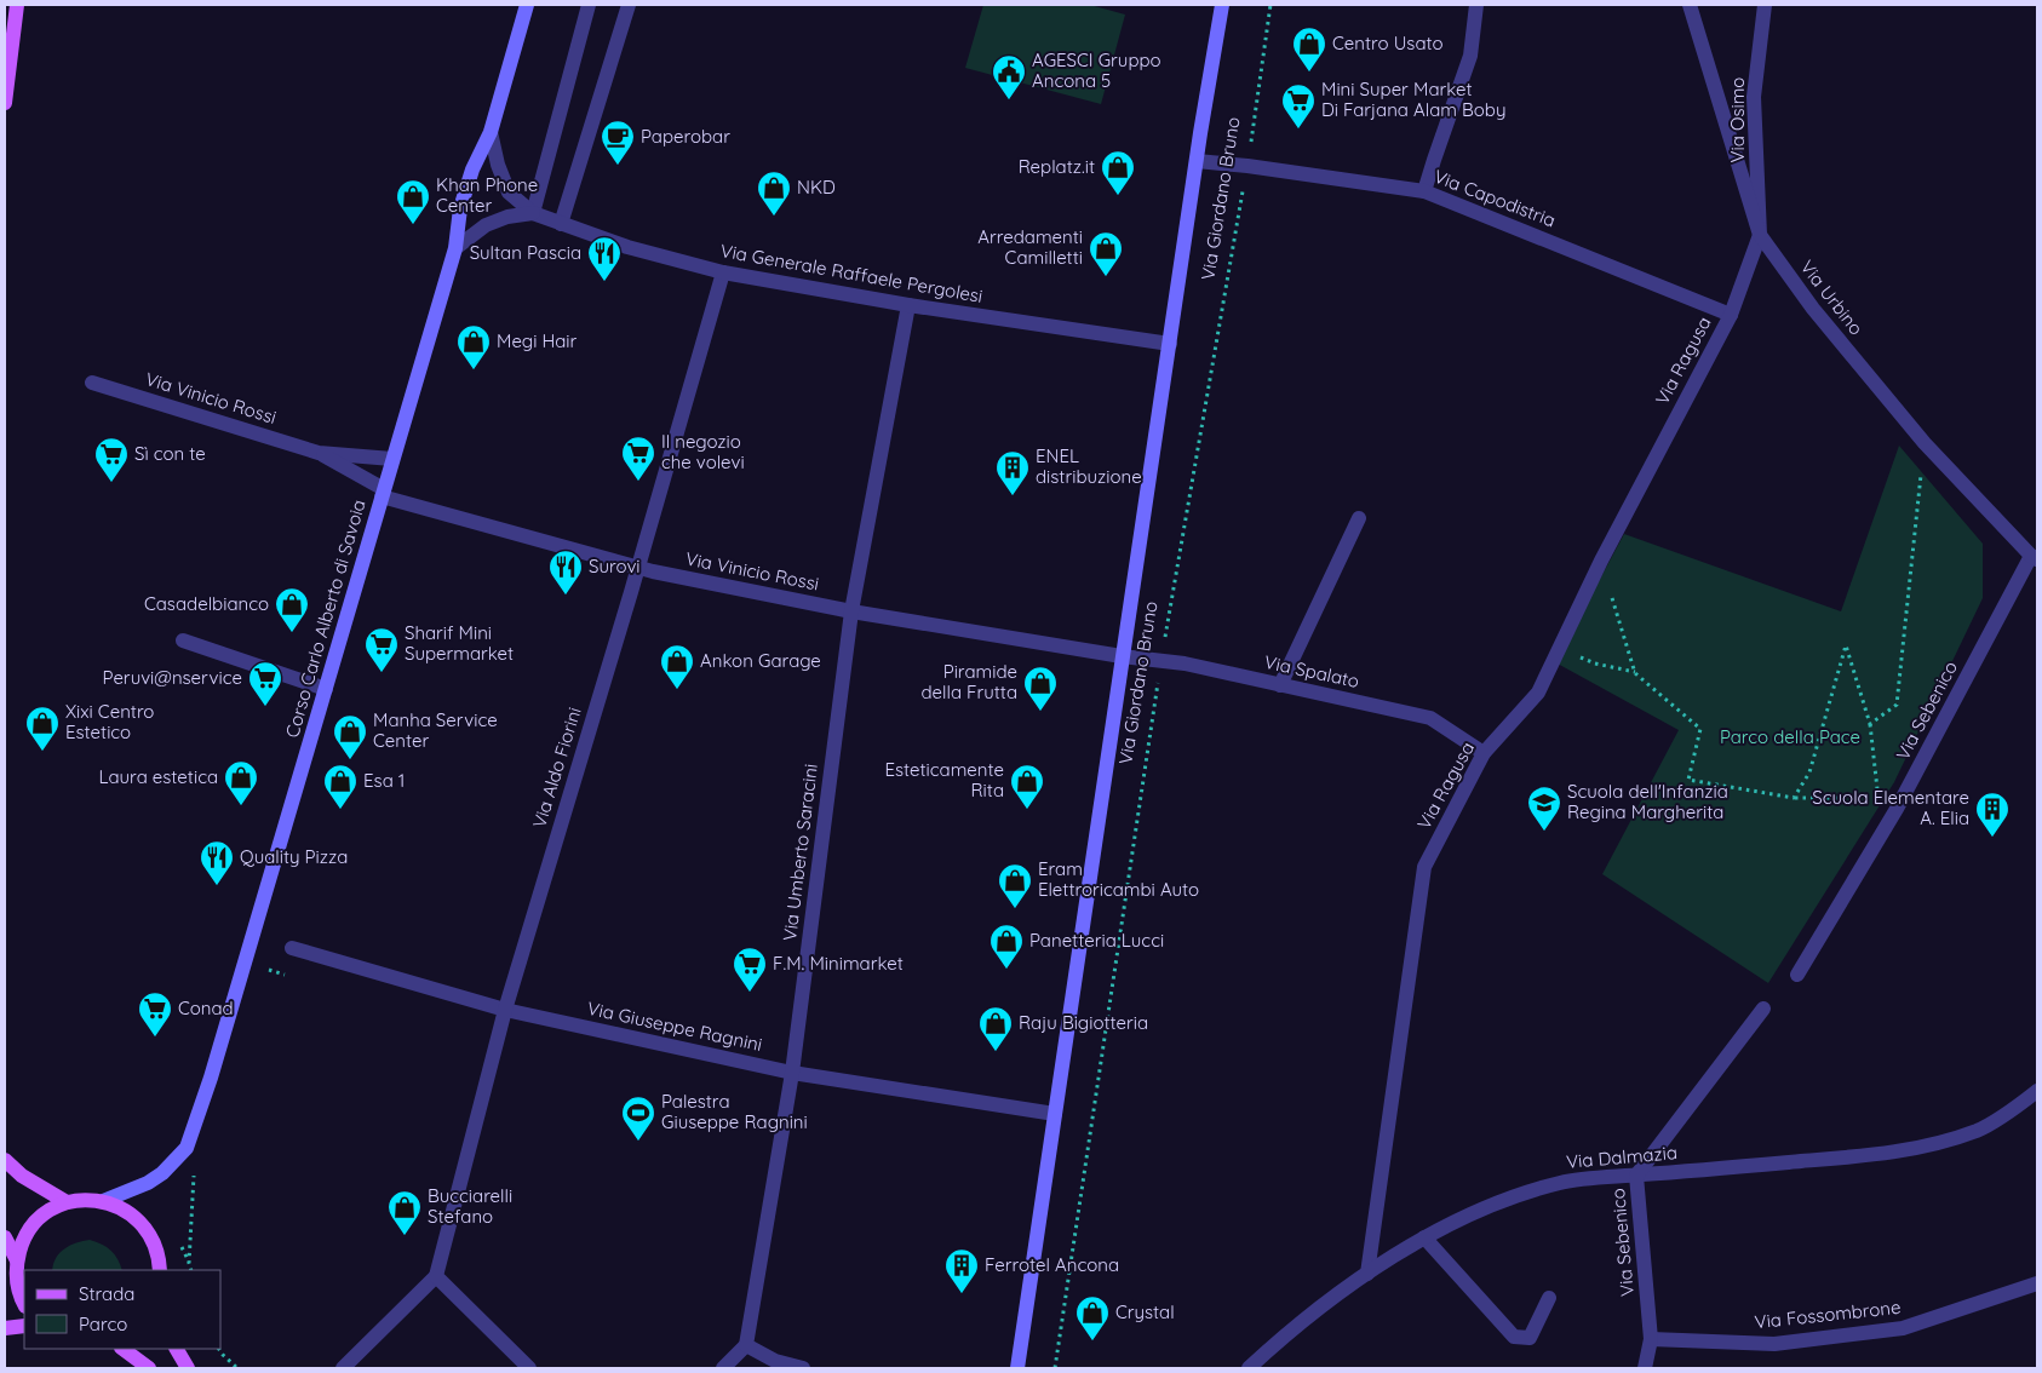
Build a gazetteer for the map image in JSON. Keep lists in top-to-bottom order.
{
  "streets": {
    "main road": ["Via Giordano Bruno", "Corso Carlo Alberto di Savoia"],
    "street": [
      "Via Osimo",
      "Via Capodistria",
      "Via Generale Raffaele Pergolesi",
      "Via Urbino",
      "Via Ragusa",
      "Via Vinicio Rossi",
      "Via Spalato",
      "Via Sebenico",
      "Via Aldo Fiorini",
      "Via Umberto Saracini",
      "Via Giuseppe Ragnini",
      "Via Dalmazia",
      "Via Fossombrone"
    ]
  },
  "crossings": [
    ["Via Osimo", "Via Urbino"],
    ["Via Osimo", "Via Ragusa"],
    ["Via Giordano Bruno", "Via Capodistria"],
    ["Via Giordano Bruno", "Via Generale Raffaele Pergolesi"],
    ["Via Giordano Bruno", "Via Vinicio Rossi"],
    ["Via Giordano Bruno", "Via Spalato"],
    ["Via Giordano Bruno", "Via Giuseppe Ragnini"],
    ["Via Capodistria", "Via Ragusa"],
    ["Via Generale Raffaele Pergolesi", "Corso Carlo Alberto di Savoia"],
    ["Via Generale Raffaele Pergolesi", "Via Aldo Fiorini"],
    ["Via Generale Raffaele Pergolesi", "Via Umberto Saracini"],
    ["Via Urbino", "Via Ragusa"],
    ["Via Urbino", "Via Sebenico"],
    ["Via Ragusa", "Via Spalato"],
    ["Via Ragusa", "Via Dalmazia"],
    ["Via Vinicio Rossi", "Corso Carlo Alberto di Savoia"],
    ["Via Vinicio Rossi", "Via Spalato"],
    ["Via Vinicio Rossi", "Via Aldo Fiorini"],
    ["Via Vinicio Rossi", "Via Umberto Saracini"],
    ["Via Sebenico", "Via Dalmazia"],
    ["Via Sebenico", "Via Fossombrone"],
    ["Via Aldo Fiorini", "Via Giuseppe Ragnini"],
    ["Via Umberto Saracini", "Via Giuseppe Ragnini"]
  ],
  "parks": ["Parco della Pace"],
  "places": {
    "shop": [
      "Centro Usato",
      "Replatz.it",
      "NKD",
      "Khan Phone Center",
      "Arredamenti Camilletti",
      "Megi Hair",
      "Casadelbianco",
      "Ankon Garage",
      "Piramide della Frutta",
      "Xixi Centro Estetico",
      "Manha Service Center",
      "Laura estetica",
      "Esa 1",
      "Esteticamente Rita",
      "Eram Elettroricambi Auto",
      "Panetteria Lucci",
      "Raju Bigiotteria",
      "Bucciarelli Stefano",
      "Crystal"
    ],
    "public building": ["AGESCI Gruppo Ancona 5"],
    "supermarket": [
      "Mini Super Market Di Farjana Alam Boby",
      "Il negozio che volevi",
      "Sì con te",
      "Sharif Mini Supermarket",
      "Peruvi@nservice",
      "F.M. Minimarket",
      "Conad"
    ],
    "cafe": ["Paperobar"],
    "restaurant": ["Sultan Pascia", "Surovi", "Quality Pizza"],
    "building": ["ENEL distribuzione", "Scuola Elementare A. Elia", "Ferrotel Ancona"],
    "school or university": ["Scuola dell'Infanzia Regina Margherita"],
    "sports": ["Palestra Giuseppe Ragnini"]
  },
  "legend": ["Strada", "Parco"]
}
